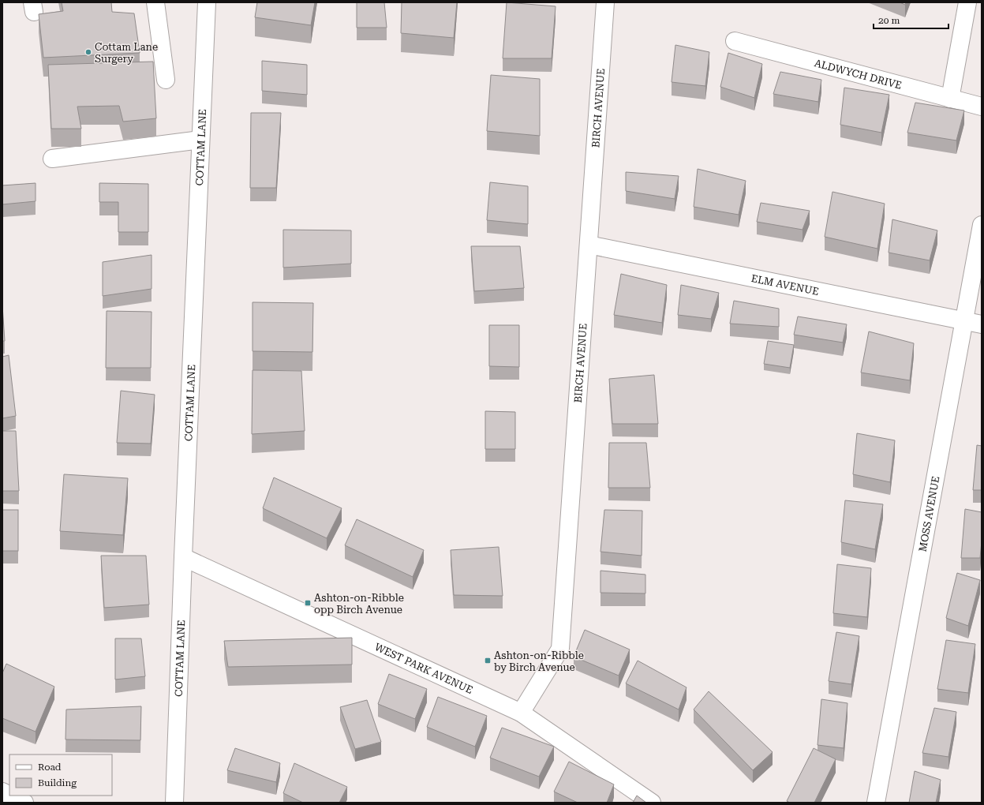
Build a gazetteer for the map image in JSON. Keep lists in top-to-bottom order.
{
  "streets": {
    "street": [
      "ALDWYCH DRIVE",
      "BIRCH AVENUE",
      "COTTAM LANE",
      "ELM AVENUE",
      "MOSS AVENUE",
      "WEST PARK AVENUE"
    ]
  },
  "crossings": [
    ["BIRCH AVENUE", "ELM AVENUE"],
    ["BIRCH AVENUE", "WEST PARK AVENUE"],
    ["COTTAM LANE", "WEST PARK AVENUE"],
    ["ELM AVENUE", "MOSS AVENUE"]
  ],
  "places": {
    "other": ["Cottam Lane Surgery"],
    "transit": ["Ashton-on-Ribble opp Birch Avenue", "Ashton-on-Ribble by Birch Avenue"]
  },
  "legend": ["Road", "Building"],
  "scale_bar": "20 m"
}
